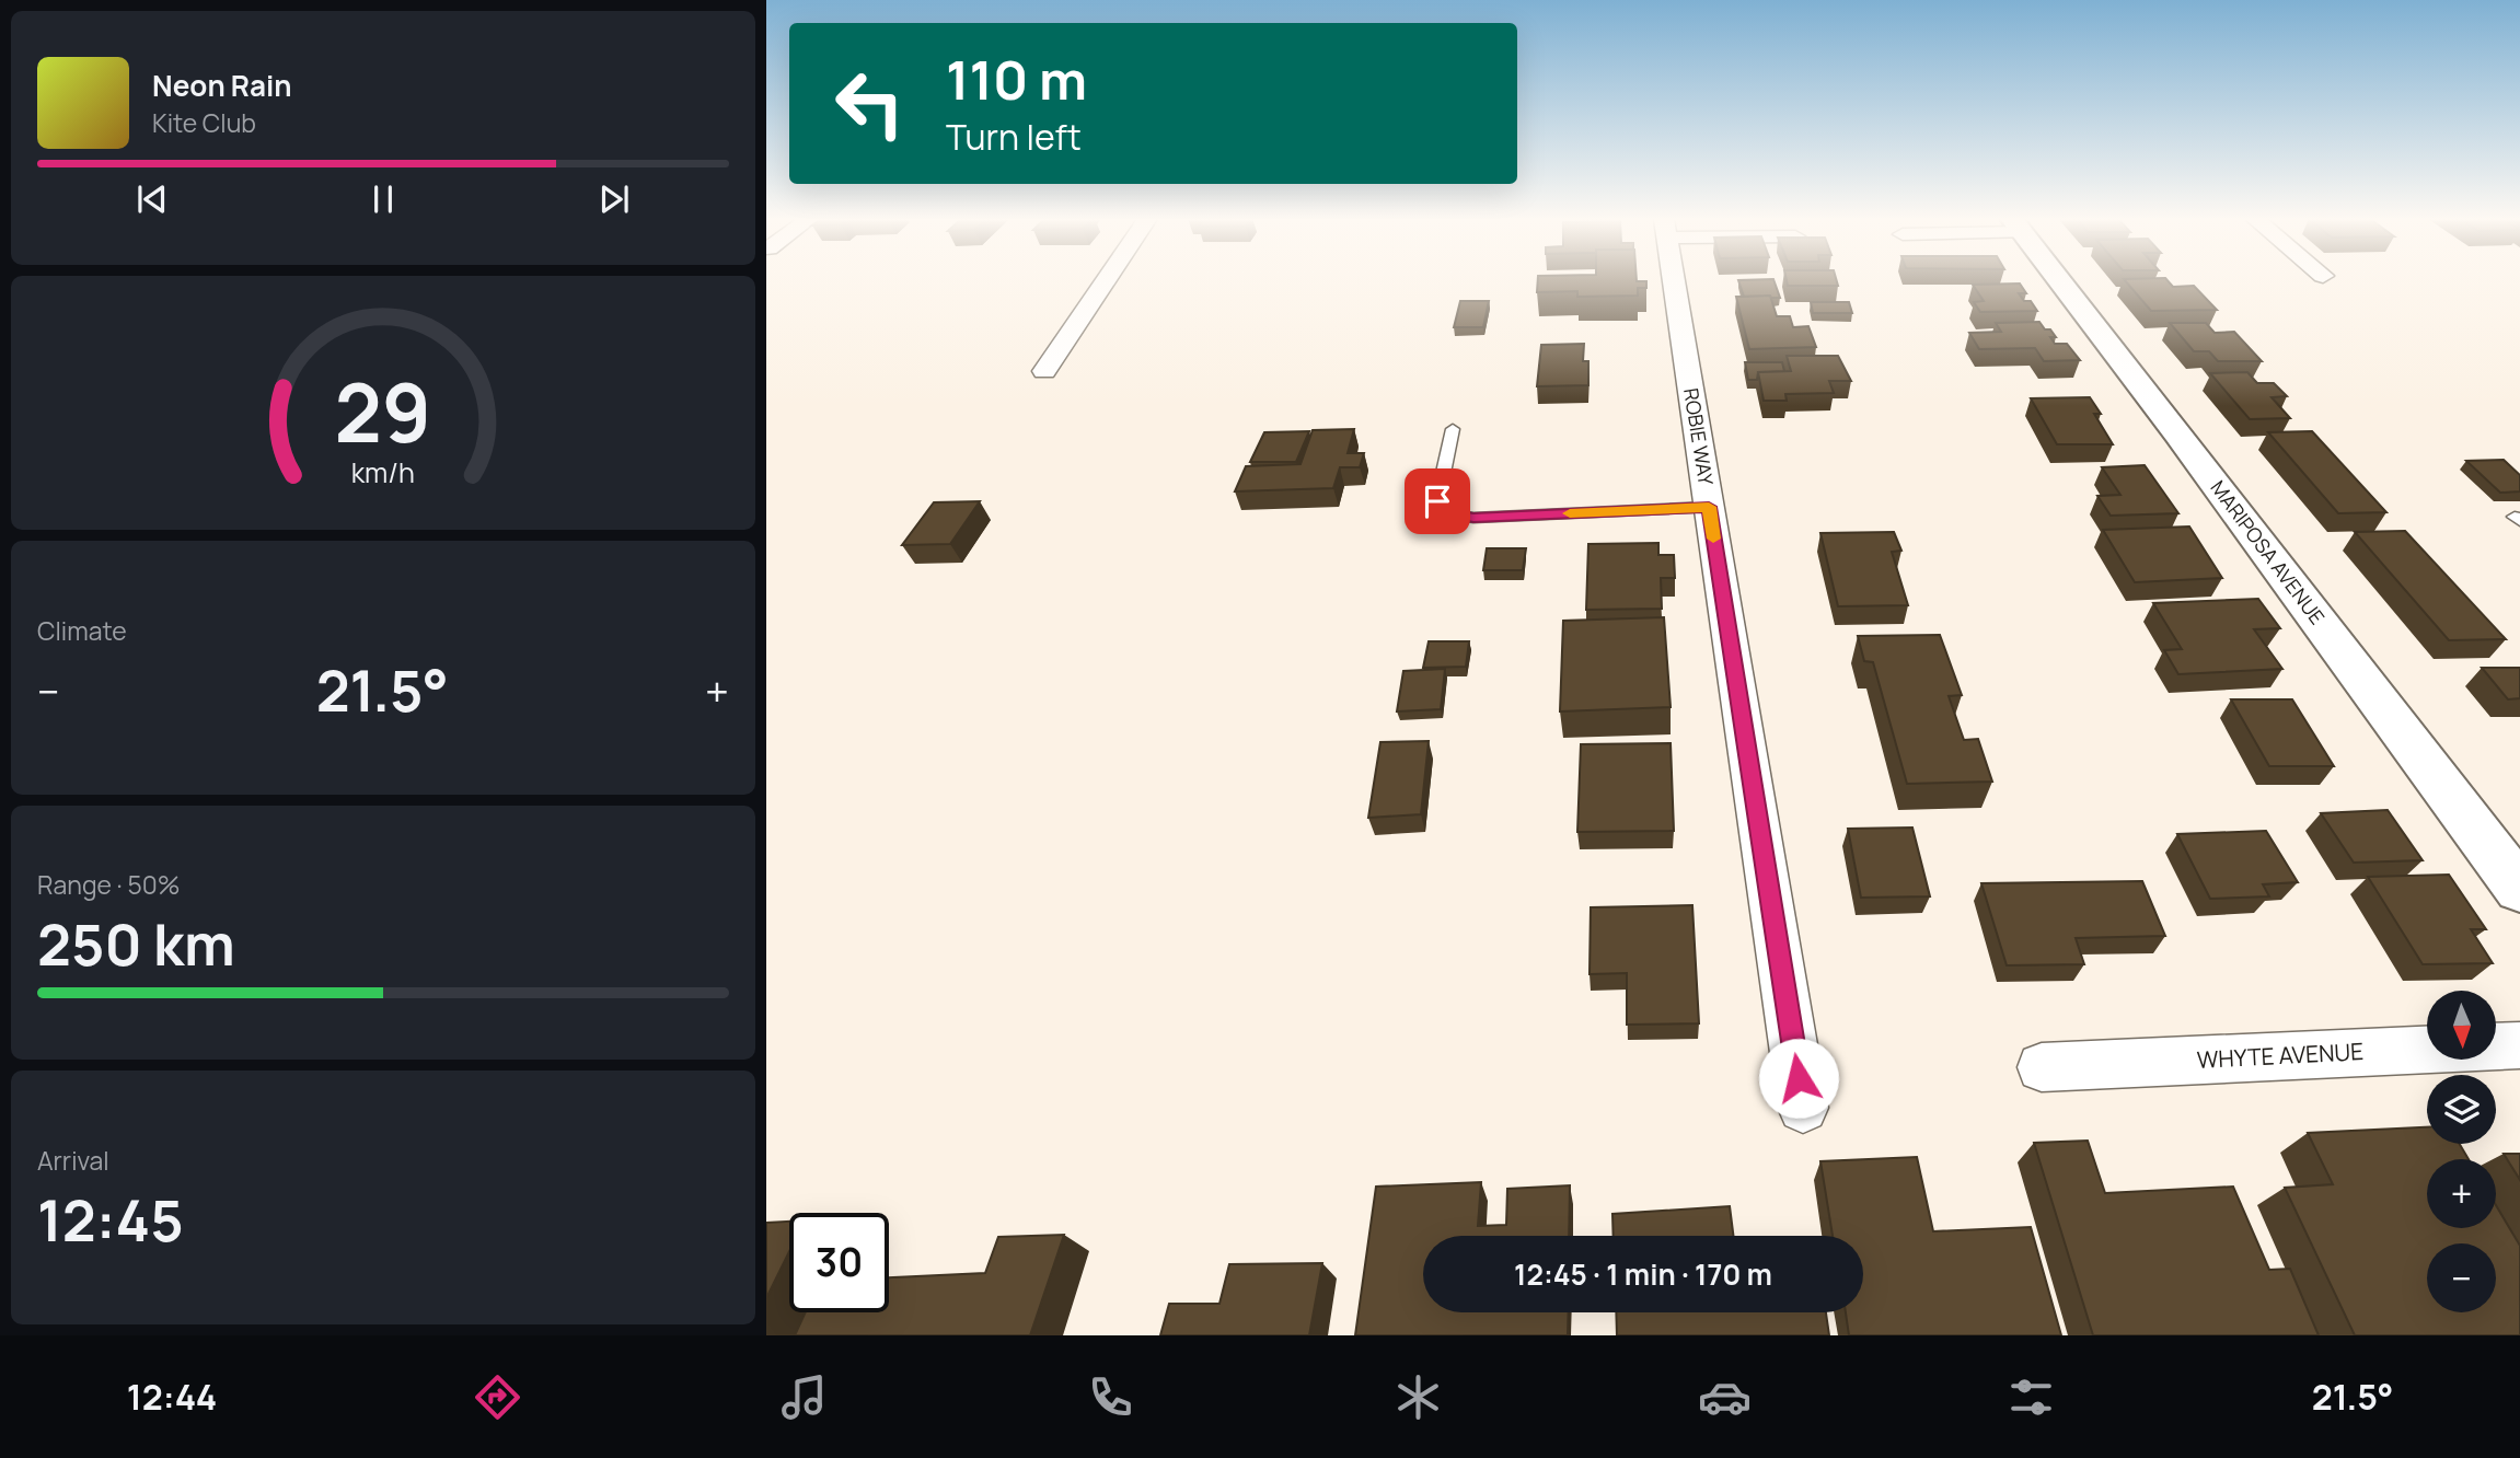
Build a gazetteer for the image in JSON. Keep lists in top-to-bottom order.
{
  "streets": {
    "street": ["ROBIE WAY", "MARIPOSA AVENUE", "WHYTE AVENUE"]
  },
  "north": "bottom",
  "page": {
    "turn": ["110 m", "Turn left"],
    "song": ["Neon Rain", "Kite Club"],
    "tile": [
      "Climate",
      ["Range · 50%", "250 km"],
      ["Arrival", "12:45"]
    ],
    "heat": ["−", "21.5°", "+"],
    "map_buttons": ["+", "−"],
    "limit": "30",
    "trip": "12:45 · 1 min · 170 m",
    "tabs": ["12:44", "21.5°"],
    "gauge": ["29", "km/h"]
  }
}
